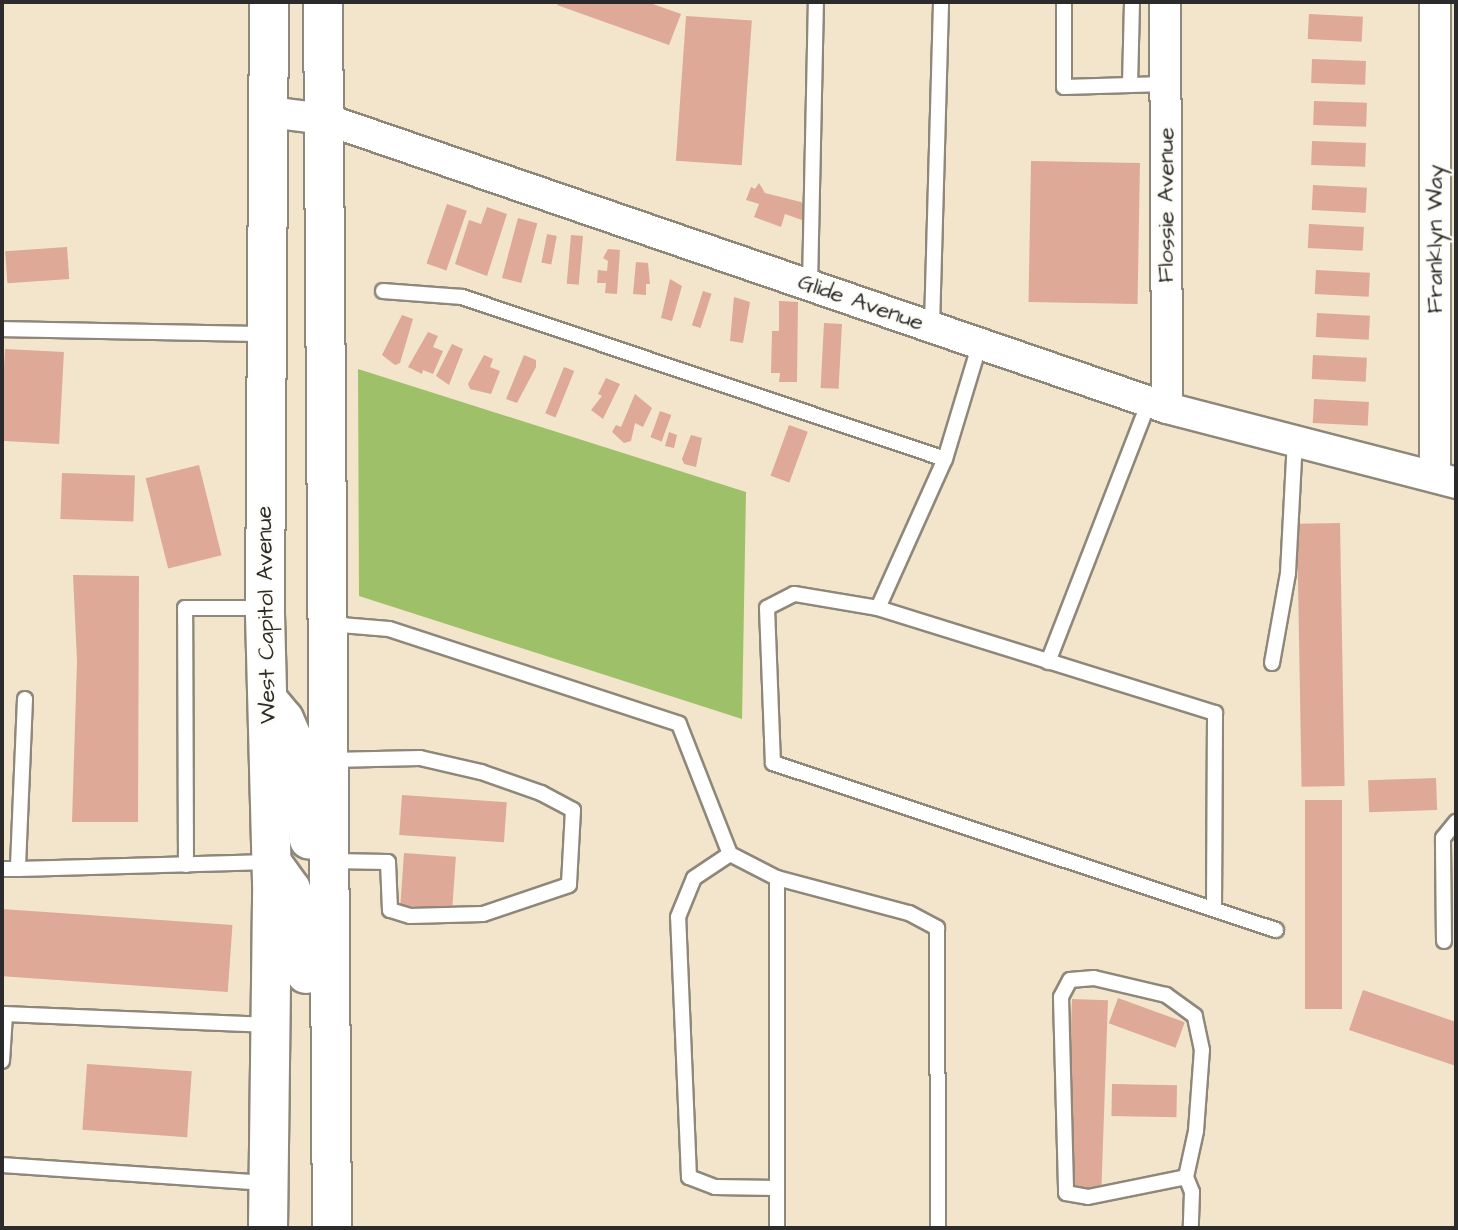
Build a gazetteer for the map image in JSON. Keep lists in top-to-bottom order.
{
  "streets": {
    "main road": ["West Capitol Avenue"],
    "street": ["Flossie Avenue", "Franklyn Way", "Glide Avenue"]
  },
  "crossings": [
    ["Flossie Avenue", "Glide Avenue"],
    ["Franklyn Way", "Glide Avenue"],
    ["Glide Avenue", "West Capitol Avenue"]
  ]
}
